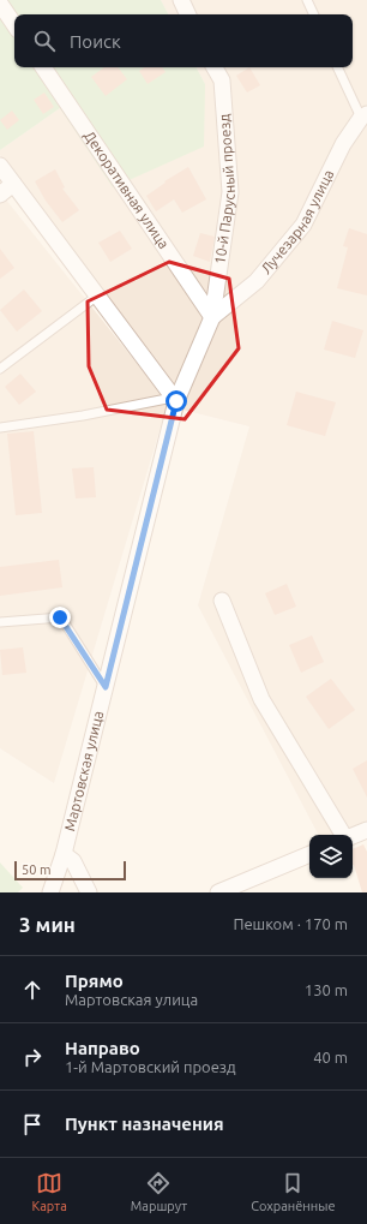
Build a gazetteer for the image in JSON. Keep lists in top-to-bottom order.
{
  "streets": {
    "street": [
      "Декоративная улица",
      "10-й Парусный проезд",
      "Лучезарная улица",
      "Мартовская улица"
    ]
  },
  "crossings": [
    ["Декоративная улица", "10-й Парусный проезд"],
    ["Декоративная улица", "Лучезарная улица"],
    ["Декоративная улица", "Мартовская улица"],
    ["10-й Парусный проезд", "Лучезарная улица"],
    ["10-й Парусный проезд", "Мартовская улица"],
    ["Лучезарная улица", "Мартовская улица"]
  ],
  "scale_bar": "50 m",
  "page": {
    "search": "Поиск",
    "scale": "50 m",
    "heading": ["3 мин", "Пешком · 170 m"],
    "list": [
      ["Прямо", "Мартовская улица", "130 m"],
      ["Направо", "1-й Мартовский проезд", "40 m"],
      "Пункт назначения"
    ],
    "nav": ["Карта", "Маршрут", "Сохранённые"]
  }
}
